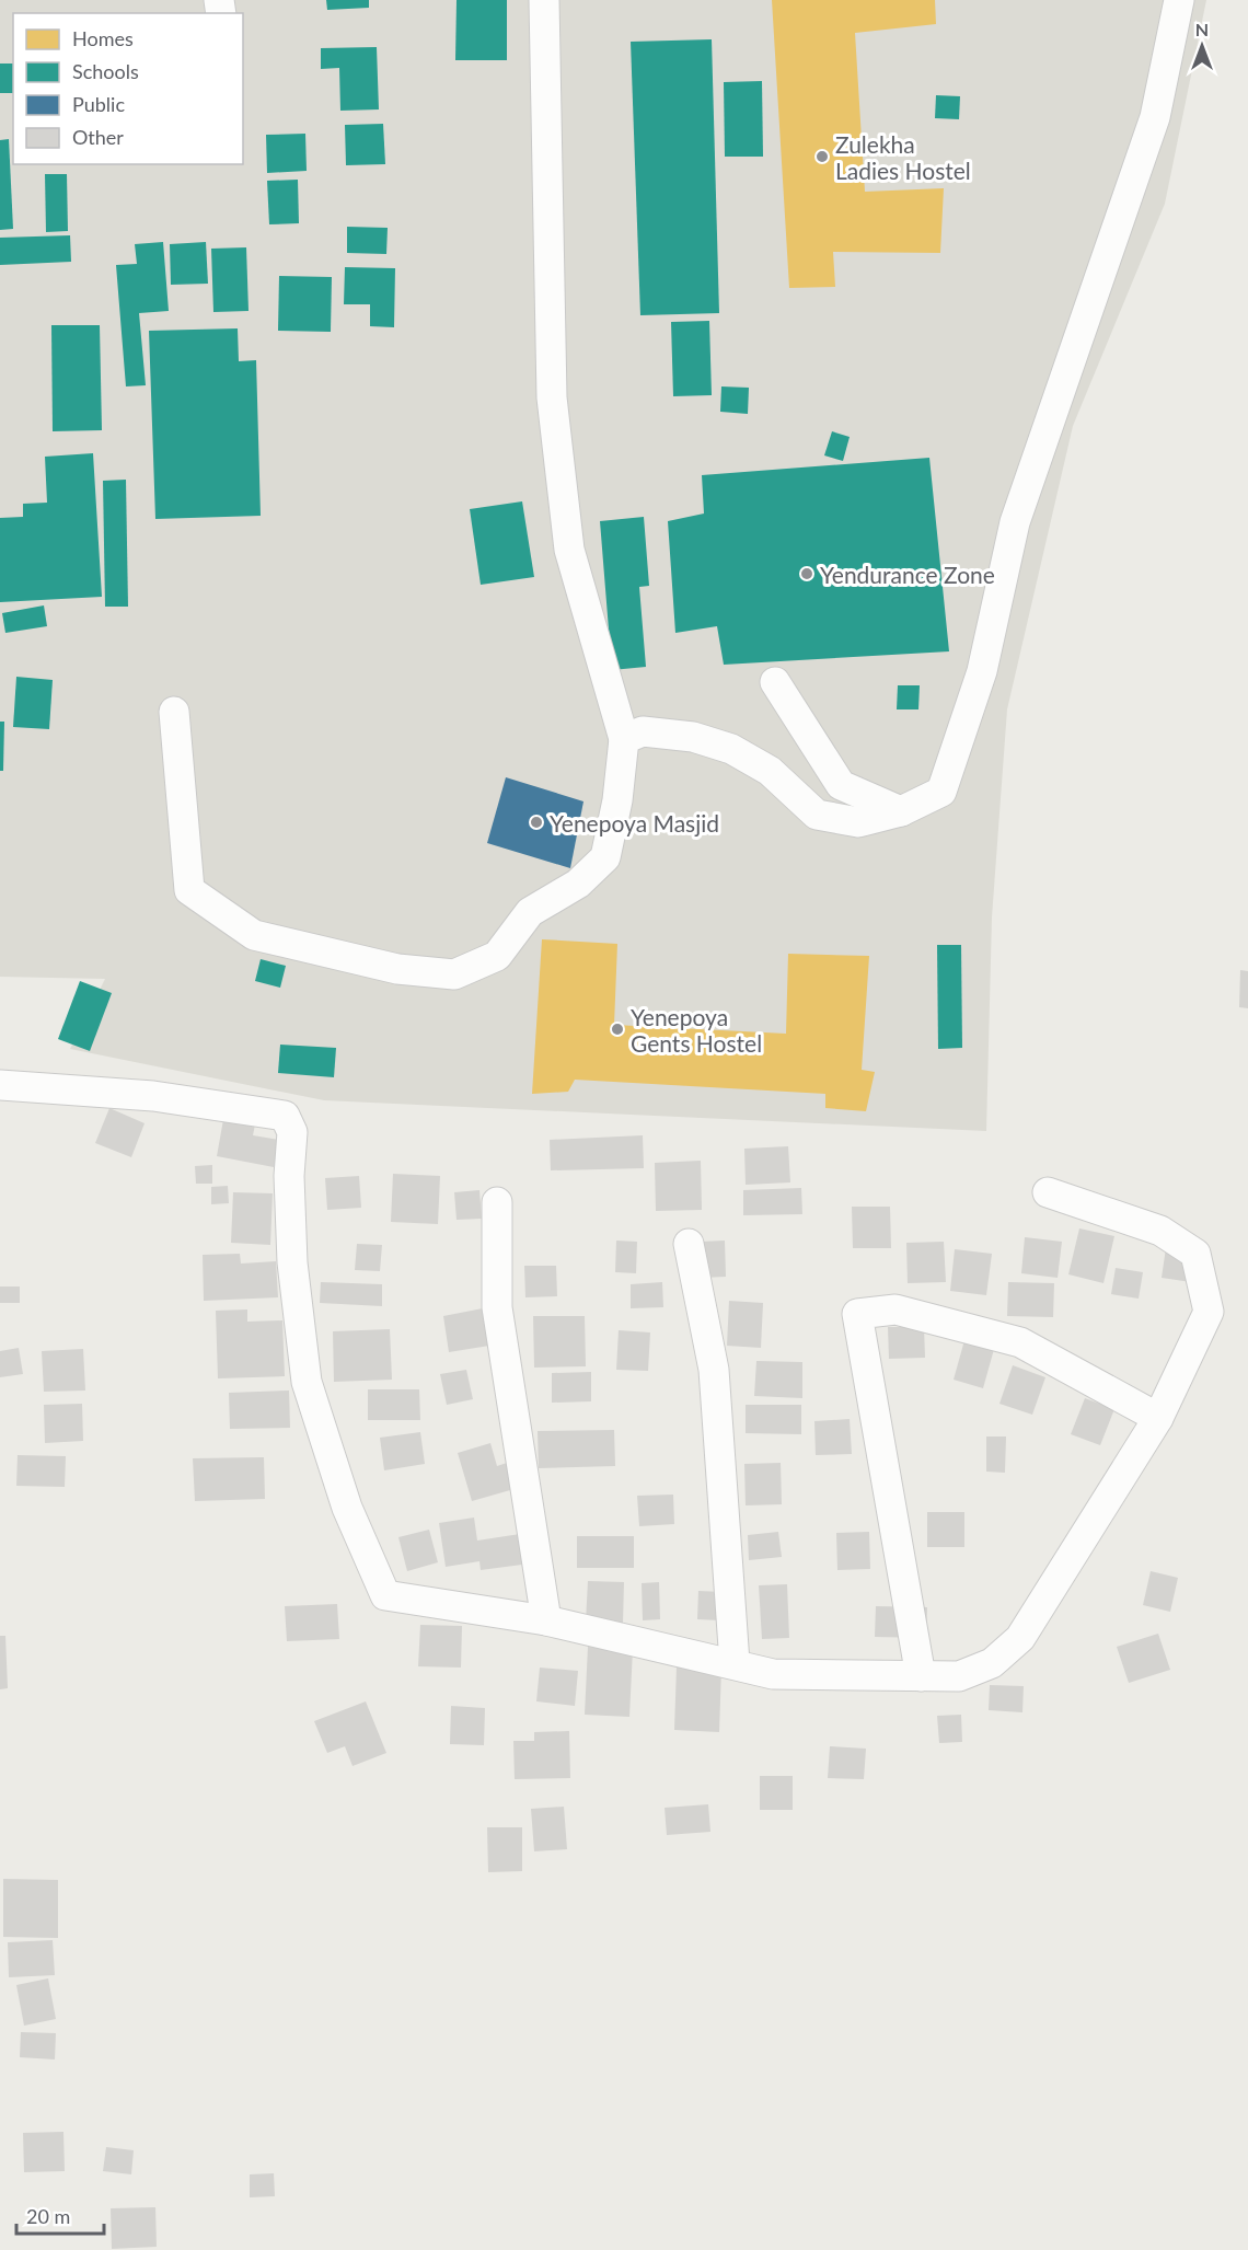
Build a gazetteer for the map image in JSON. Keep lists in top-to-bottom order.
{
  "places": [
    "Zulekha Ladies Hostel",
    "Yendurance Zone",
    "Yenepoya Masjid",
    "Yenepoya Gents Hostel"
  ],
  "legend": [
    "Homes",
    "Schools",
    "Public",
    "Other"
  ],
  "scale_bar": "20 m",
  "north": "top"
}
